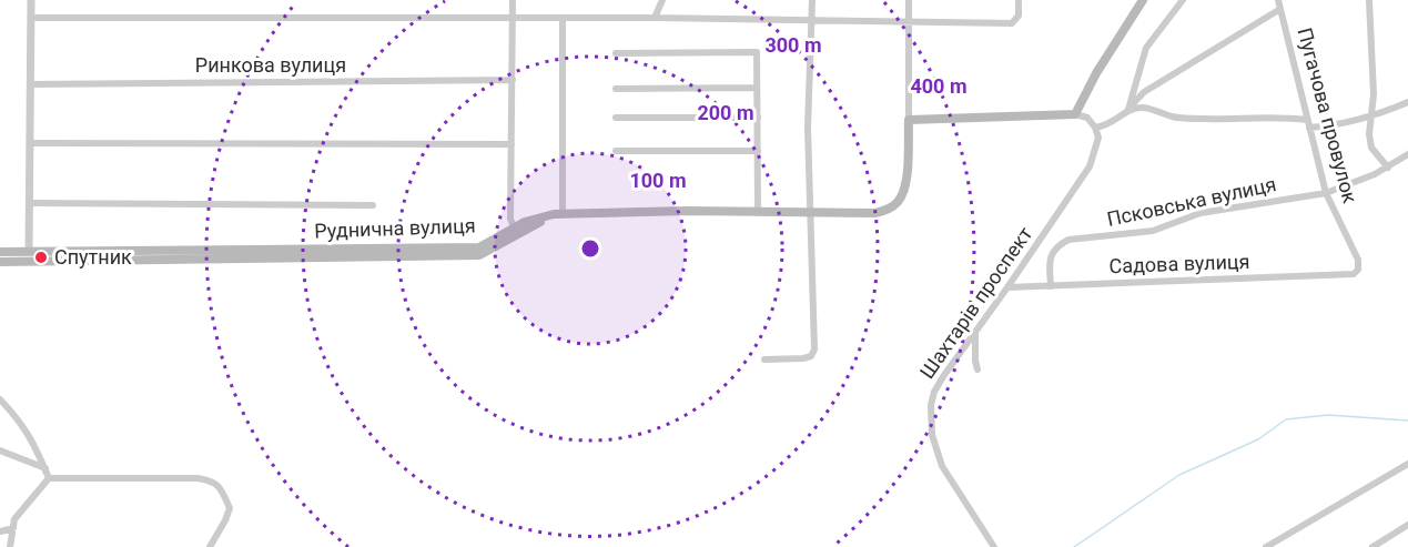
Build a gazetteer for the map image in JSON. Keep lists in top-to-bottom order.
{
  "streets": {
    "main road": ["Руднична вулиця"],
    "street": [
      "Ринкова вулиця",
      "Пугачова провулок",
      "Псковська вулиця",
      "Садова вулиця",
      "Шахтарів проспект"
    ]
  },
  "crossings": [
    ["Пугачова провулок", "Псковська вулиця"],
    ["Пугачова провулок", "Садова вулиця"],
    ["Псковська вулиця", "Садова вулиця"],
    ["Садова вулиця", "Шахтарів проспект"]
  ],
  "places": ["Спутник"],
  "rings": [
    "300 m",
    "400 m",
    "200 m",
    "100 m"
  ]
}
